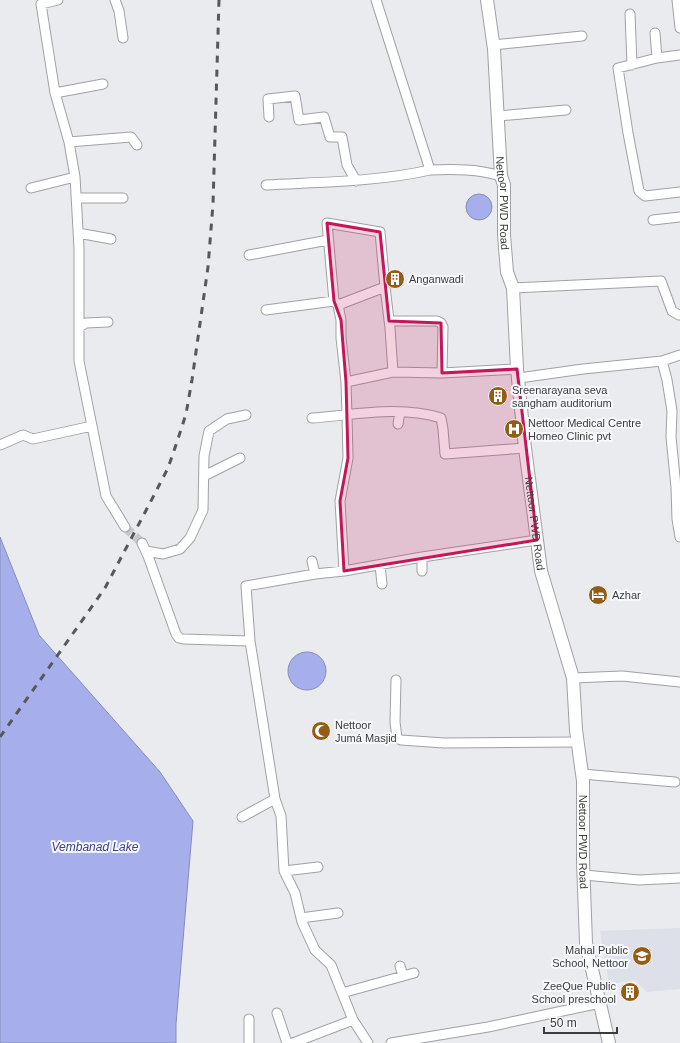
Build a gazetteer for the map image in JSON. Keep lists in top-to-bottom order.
{
  "streets": {
    "street": ["Nettoor PWD Road"]
  },
  "water": ["Vembanad Lake"],
  "places": {
    "building": ["Anganwadi", "Sreenarayana seva sangham auditorium", "ZeeQue Public School preschool"],
    "hospital": ["Nettoor Medical Centre Homeo Clinic pvt"],
    "hotel": ["Azhar"],
    "mosque": ["Nettoor Jumá Masjid"],
    "school or university": ["Mahal Public School, Nettoor"]
  },
  "scale_bar": "50 m"
}
